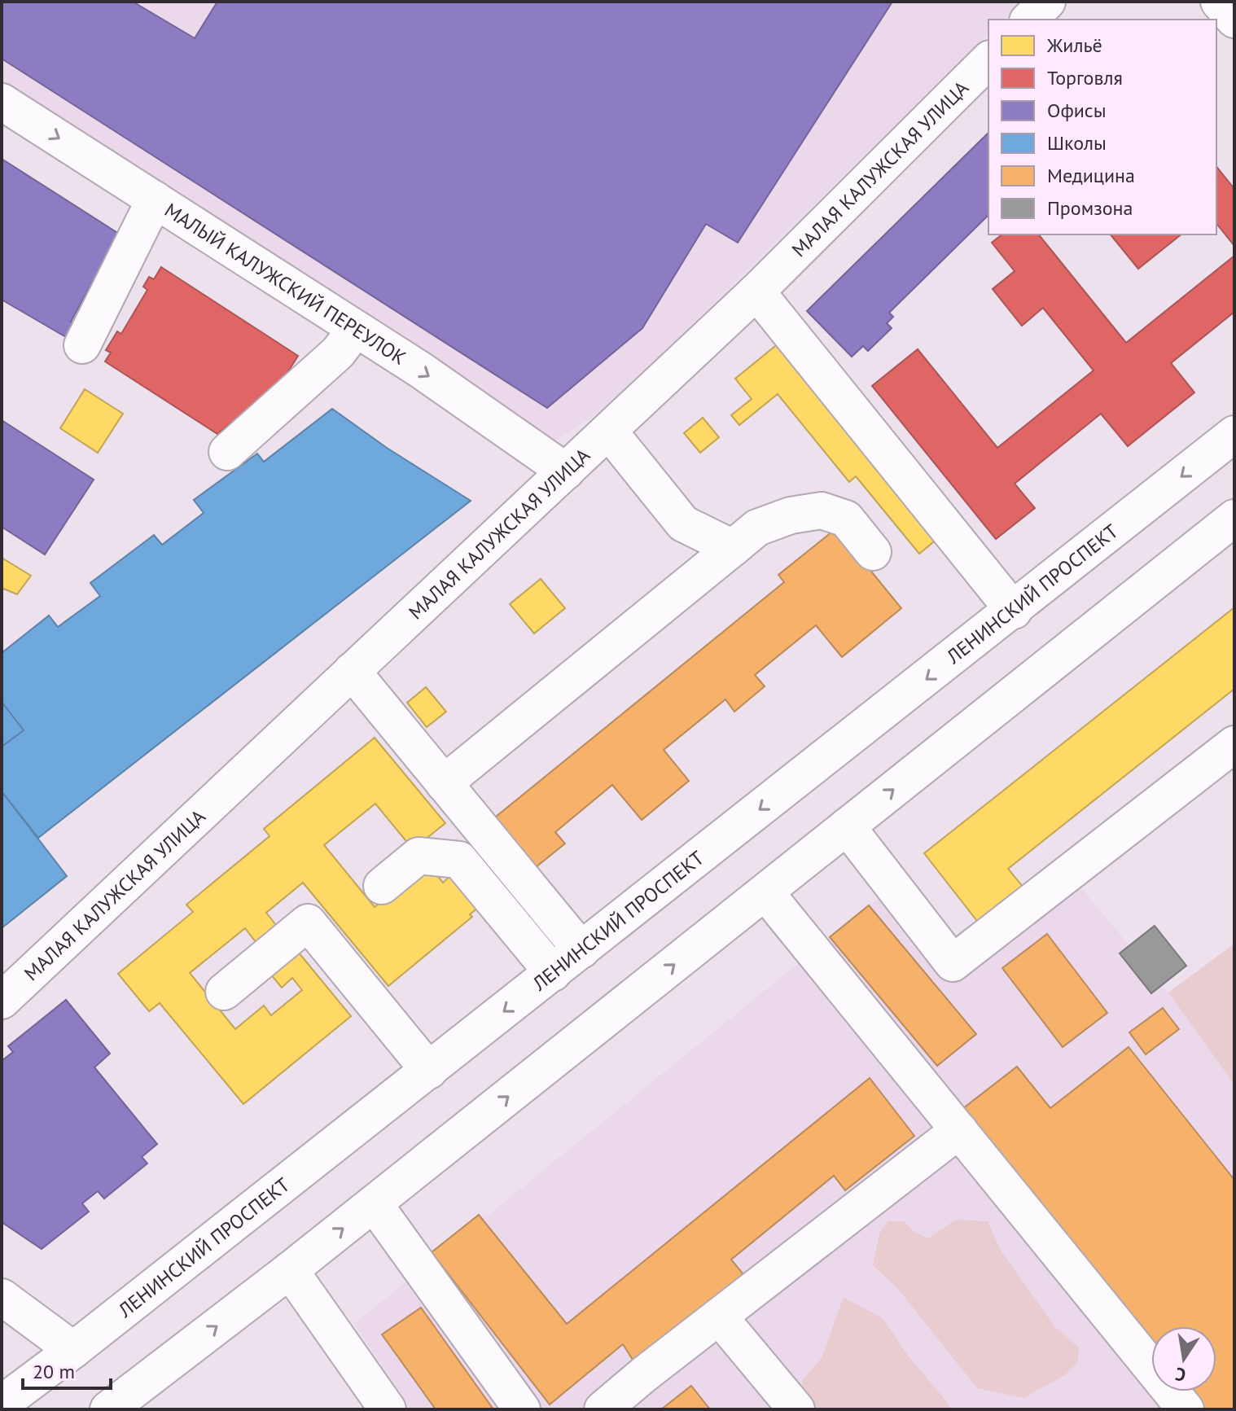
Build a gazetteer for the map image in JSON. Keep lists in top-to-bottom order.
{
  "streets": {
    "main road": ["МАЛАЯ КАЛУЖСКАЯ УЛИЦА", "МАЛЫЙ КАЛУЖСКИЙ ПЕРЕУЛОК", "ЛЕНИНСКИЙ ПРОСПЕКТ"]
  },
  "crossings": [
    ["МАЛАЯ КАЛУЖСКАЯ УЛИЦА", "МАЛЫЙ КАЛУЖСКИЙ ПЕРЕУЛОК"]
  ],
  "one_way": ["МАЛЫЙ КАЛУЖСКИЙ ПЕРЕУЛОК"],
  "legend": [
    "Жильё",
    "Торговля",
    "Офисы",
    "Школы",
    "Медицина",
    "Промзона"
  ],
  "scale_bar": "20 m",
  "north": "bottom"
}
